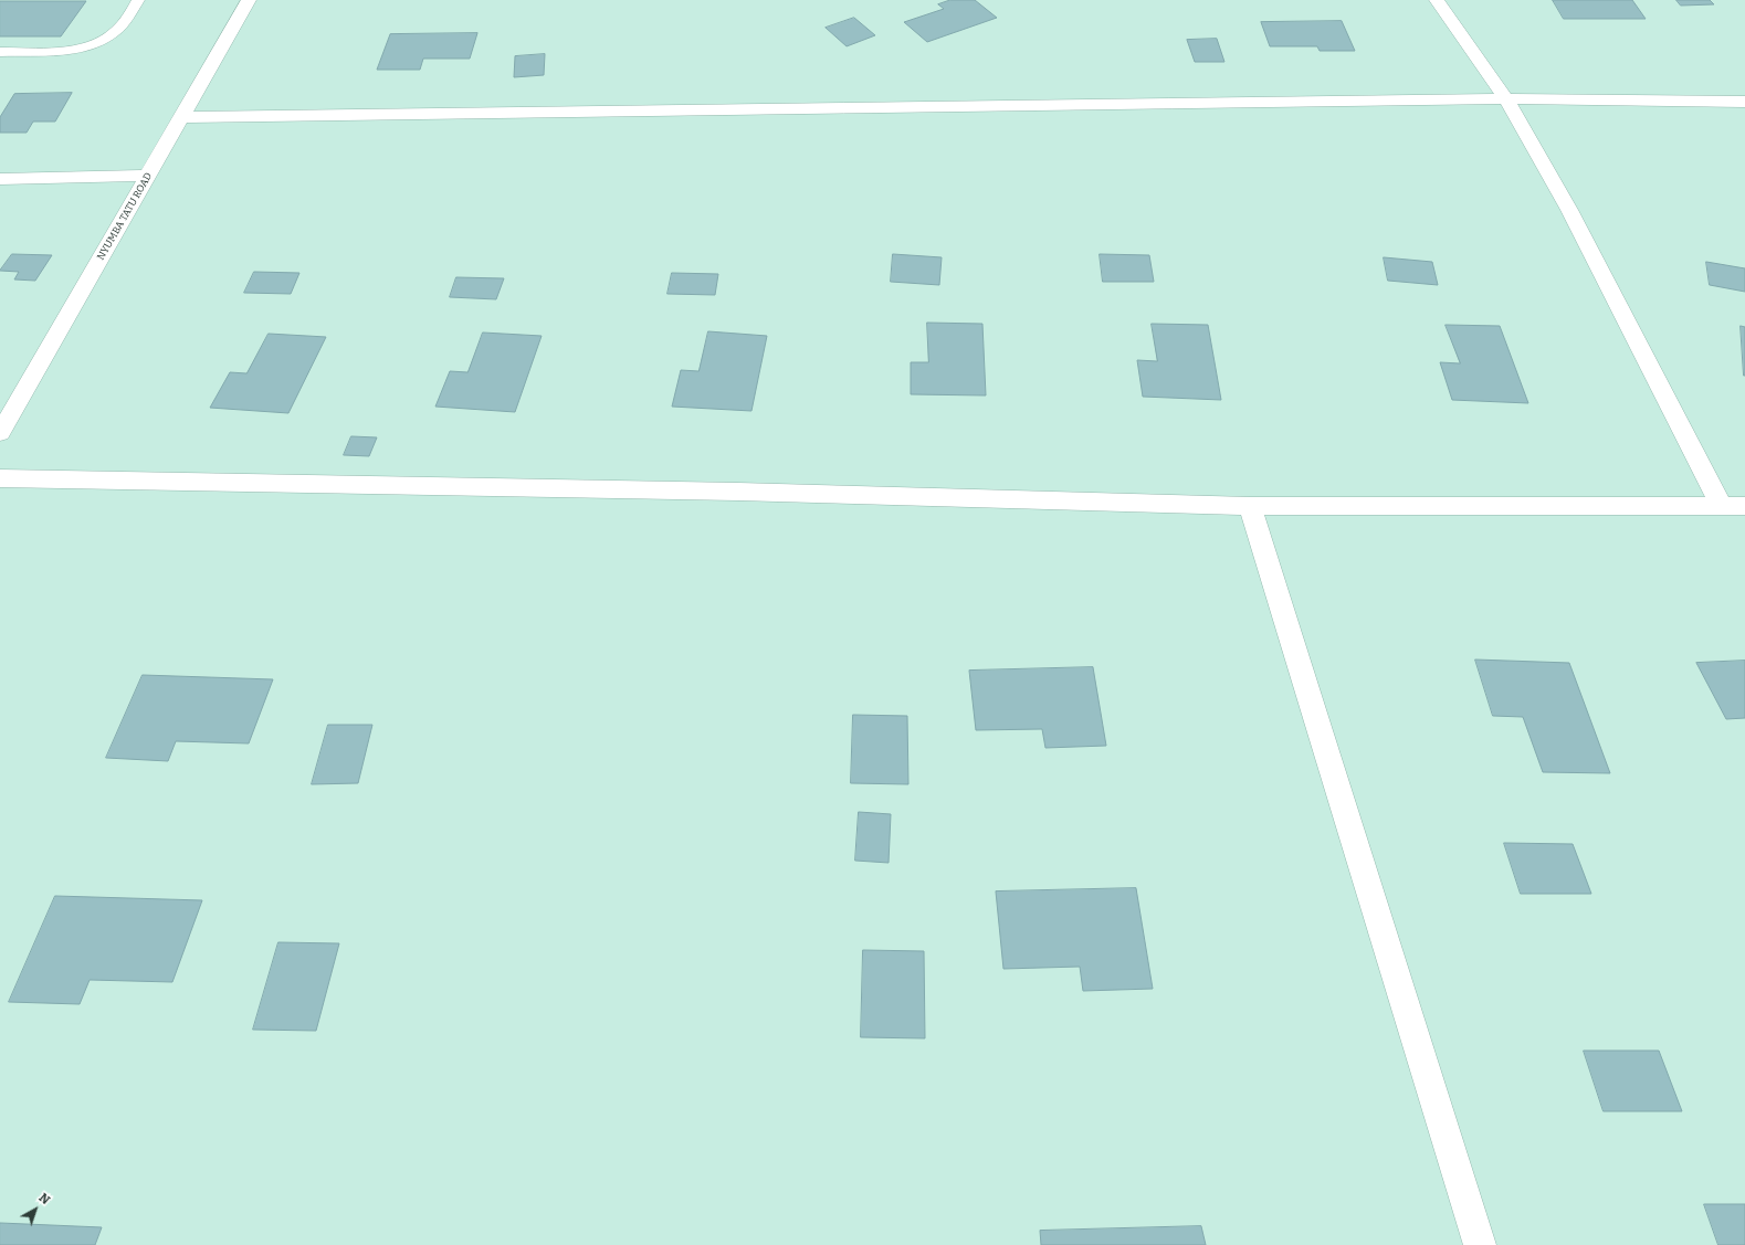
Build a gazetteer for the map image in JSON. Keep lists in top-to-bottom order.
{
  "streets": {
    "street": ["NYUMBA TATU ROAD"]
  },
  "north": "top right"
}
